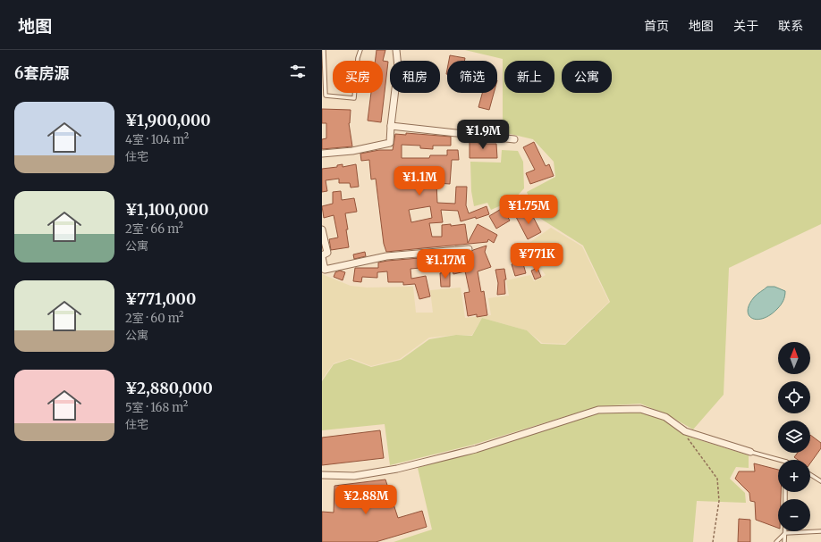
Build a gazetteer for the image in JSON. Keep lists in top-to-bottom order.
{
  "north": "top",
  "page": {
    "header": "地图",
    "nav": [
      "首页",
      "地图",
      "关于",
      "联系"
    ],
    "heading": "6套房源",
    "chip": [
      "买房",
      "租房",
      "筛选",
      "新上",
      "公寓"
    ],
    "list": [
      {
        "name": "¥1,900,000",
        "note": "4室 · 104 m² · 住宅"
      },
      {
        "name": "¥1,100,000",
        "note": "2室 · 66 m² · 公寓"
      },
      {
        "name": "¥771,000",
        "note": "2室 · 60 m² · 公寓"
      },
      {
        "name": "¥2,880,000",
        "note": "5室 · 168 m² · 住宅"
      }
    ],
    "price": [
      "¥1.9M",
      "¥1.1M",
      "¥1.75M",
      "¥771K",
      "¥1.17M",
      "¥2.88M"
    ],
    "map_buttons": ["+", "−"]
  }
}
